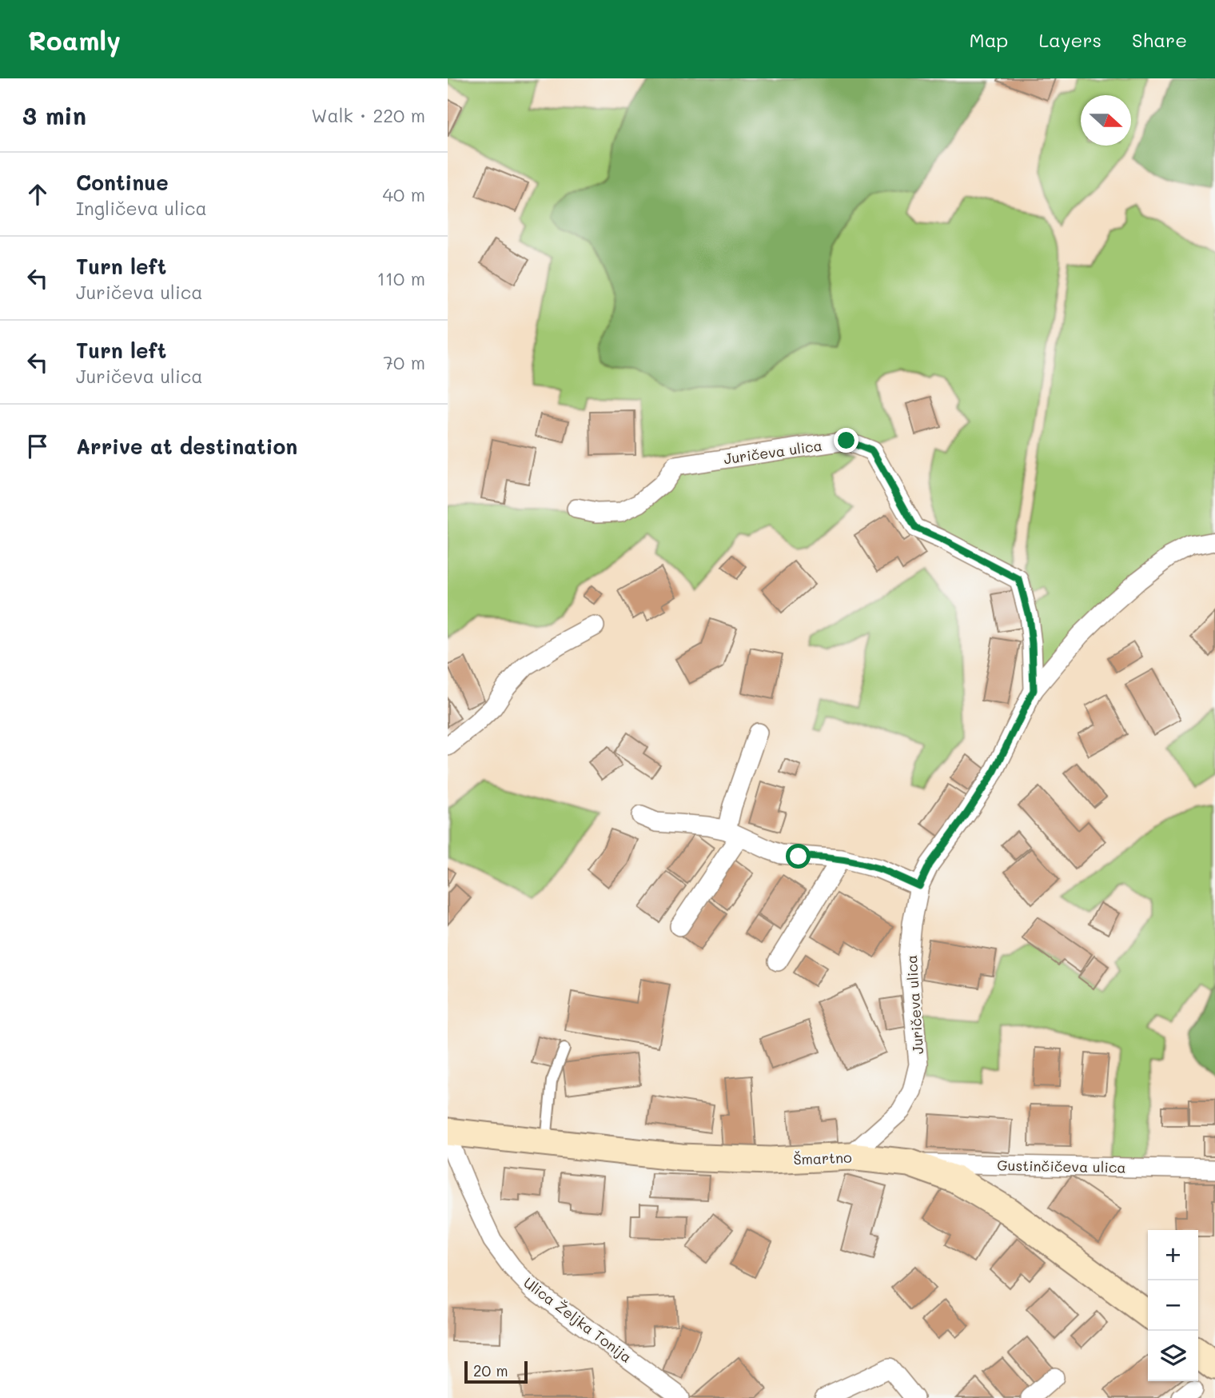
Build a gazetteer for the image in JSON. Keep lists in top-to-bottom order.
{
  "streets": {
    "main road": ["Šmartno"],
    "street": ["Juričeva ulica", "Gustinčičeva ulica", "Ulica Željka Tonija"]
  },
  "crossings": [
    ["Juričeva ulica", "Šmartno"],
    ["Šmartno", "Gustinčičeva ulica"]
  ],
  "scale_bar": "20 m",
  "north": "right",
  "page": {
    "header": "Roamly",
    "nav": ["Map", "Layers", "Share"],
    "heading": ["3 min", "Walk · 220 m"],
    "list": [
      ["Continue", "Ingličeva ulica", "40 m"],
      ["Turn left", "Juričeva ulica", "110 m"],
      ["Turn left", "Juričeva ulica", "70 m"],
      "Arrive at destination"
    ],
    "map_buttons": ["+", "−"],
    "scale": "20 m"
  }
}
